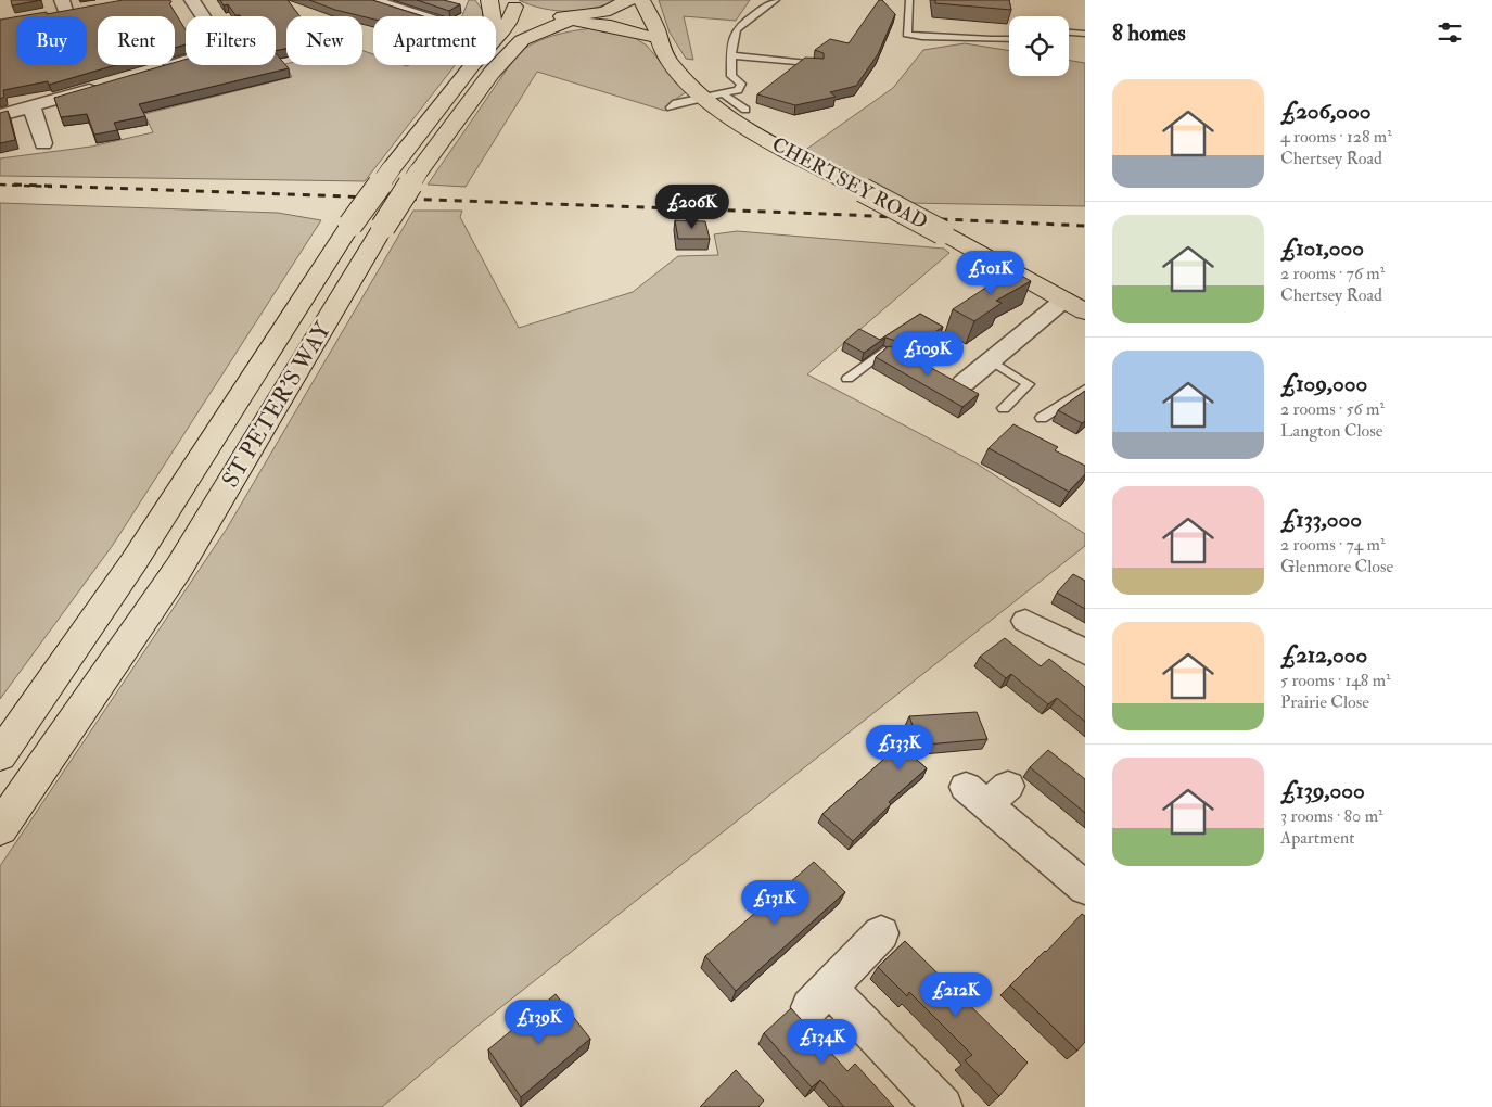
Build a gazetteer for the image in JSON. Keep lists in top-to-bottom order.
{
  "streets": {
    "main road": ["CHERTSEY ROAD", "ST PETER'S WAY"]
  },
  "crossings": [
    ["CHERTSEY ROAD", "ST PETER'S WAY"]
  ],
  "page": {
    "heading": "8 homes",
    "chip": [
      "Buy",
      "Rent",
      "Filters",
      "New",
      "Apartment"
    ],
    "list": [
      {
        "name": "£206,000",
        "note": "4 rooms · 128 m² · Chertsey Road"
      },
      {
        "name": "£101,000",
        "note": "2 rooms · 76 m² · Chertsey Road"
      },
      {
        "name": "£109,000",
        "note": "2 rooms · 56 m² · Langton Close"
      },
      {
        "name": "£133,000",
        "note": "2 rooms · 74 m² · Glenmore Close"
      },
      {
        "name": "£212,000",
        "note": "5 rooms · 148 m² · Prairie Close"
      },
      {
        "name": "£139,000",
        "note": "3 rooms · 80 m² · Apartment"
      }
    ],
    "price": [
      "£206K",
      "£101K",
      "£109K",
      "£133K",
      "£131K",
      "£212K",
      "£139K",
      "£134K"
    ]
  }
}
